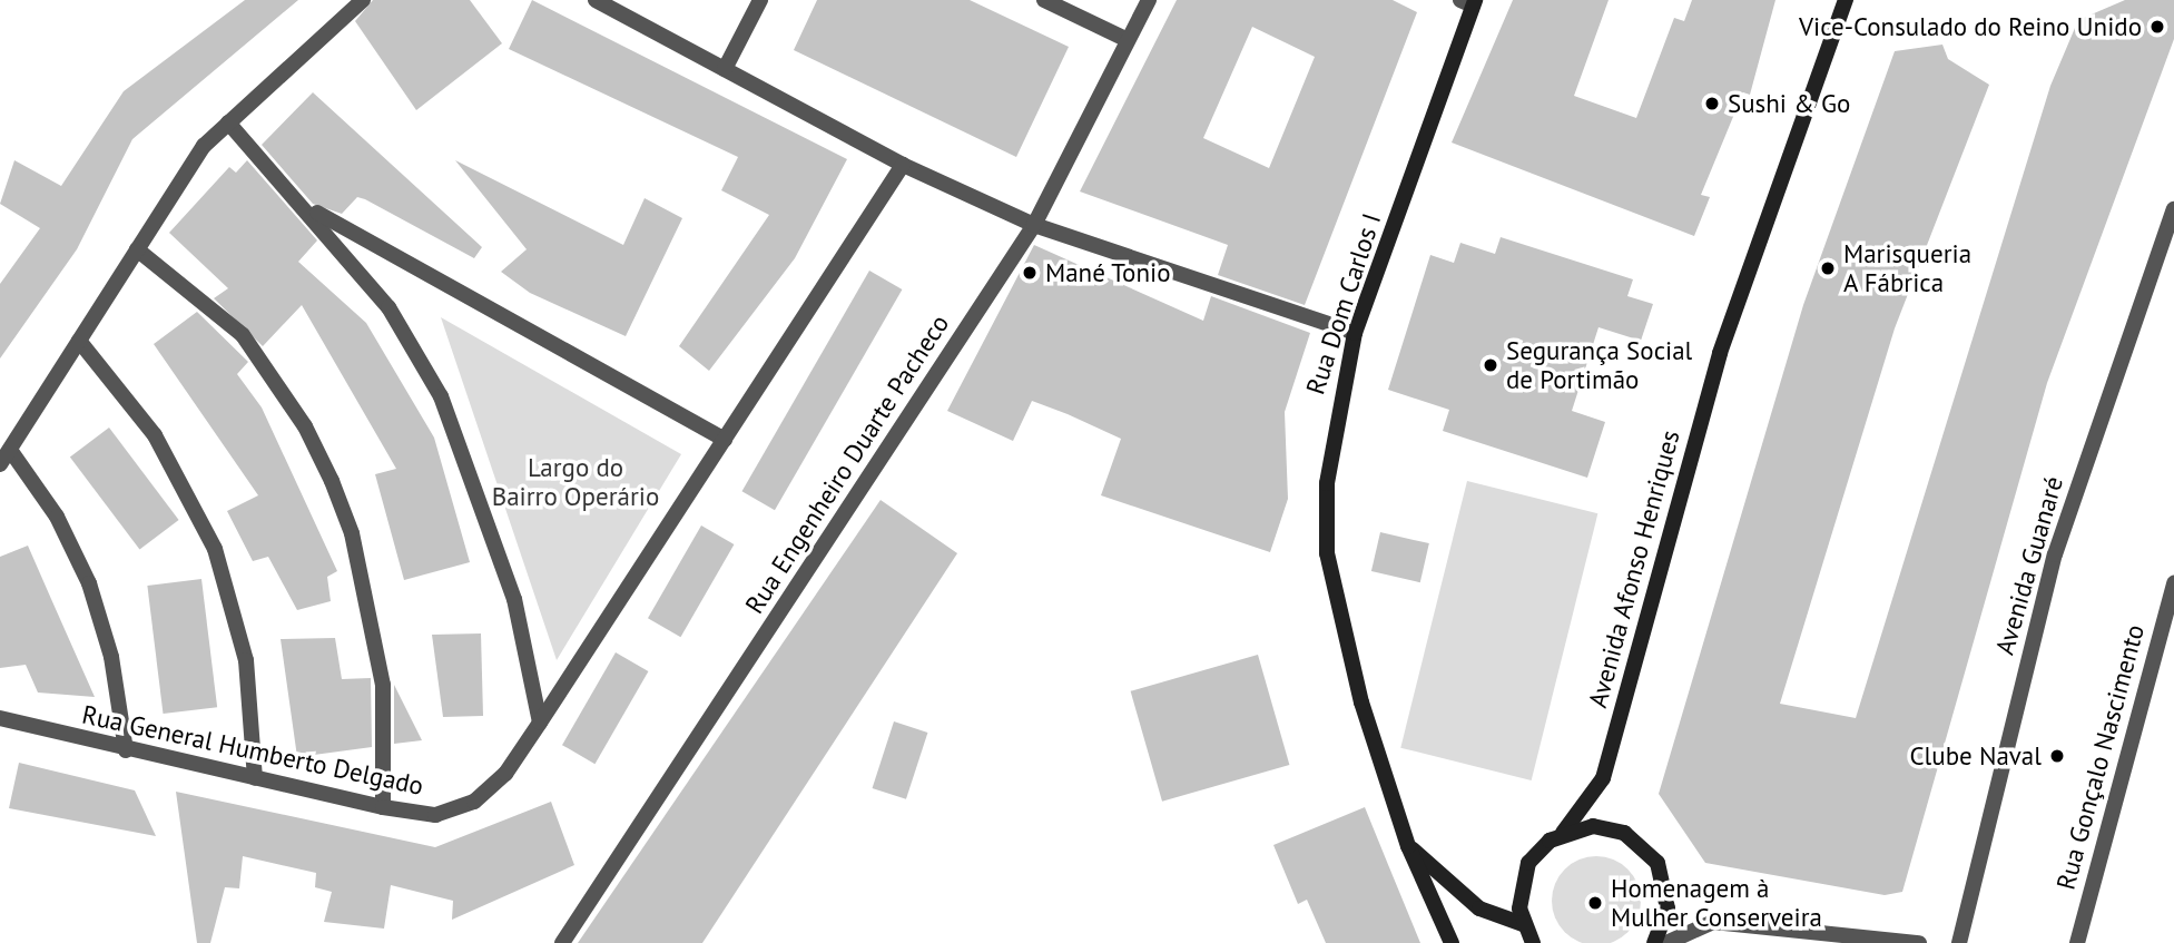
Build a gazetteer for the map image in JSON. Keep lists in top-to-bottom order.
{
  "streets": {
    "street": [
      "Rua Dom Carlos I",
      "Rua Engenheiro Duarte Pacheco",
      "Avenida Guanaré",
      "Avenida Afonso Henriques",
      "Rua General Humberto Delgado",
      "Rua Gonçalo Nascimento"
    ]
  },
  "parks": ["Largo do Bairro Operário"],
  "places": [
    "Vice-Consulado do Reino Unido",
    "Sushi & Go",
    "Marisqueria A Fábrica",
    "Mané Tonio",
    "Segurança Social de Portimão",
    "Clube Naval",
    "Homenagem à Mulher Conserveira"
  ]
}
